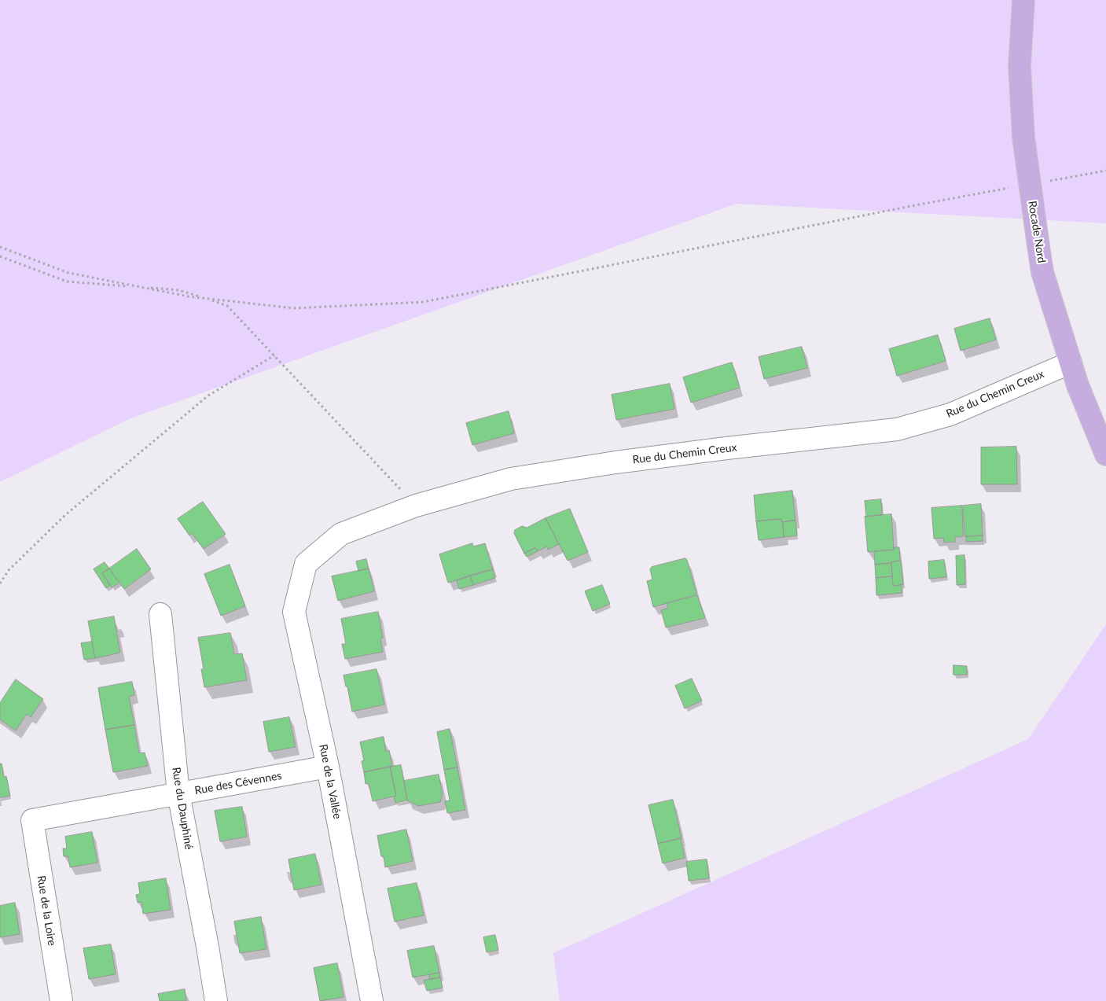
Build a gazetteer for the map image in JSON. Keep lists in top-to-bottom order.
{
  "streets": {
    "main road": ["Rocade Nord"],
    "street": [
      "Rue du Chemin Creux",
      "Rue de la Vallée",
      "Rue des Cévennes",
      "Rue du Dauphiné",
      "Rue de la Loire"
    ]
  },
  "crossings": [
    ["Rocade Nord", "Rue du Chemin Creux"],
    ["Rue du Chemin Creux", "Rue de la Vallée"],
    ["Rue de la Vallée", "Rue des Cévennes"],
    ["Rue des Cévennes", "Rue du Dauphiné"],
    ["Rue des Cévennes", "Rue de la Loire"]
  ]
}
